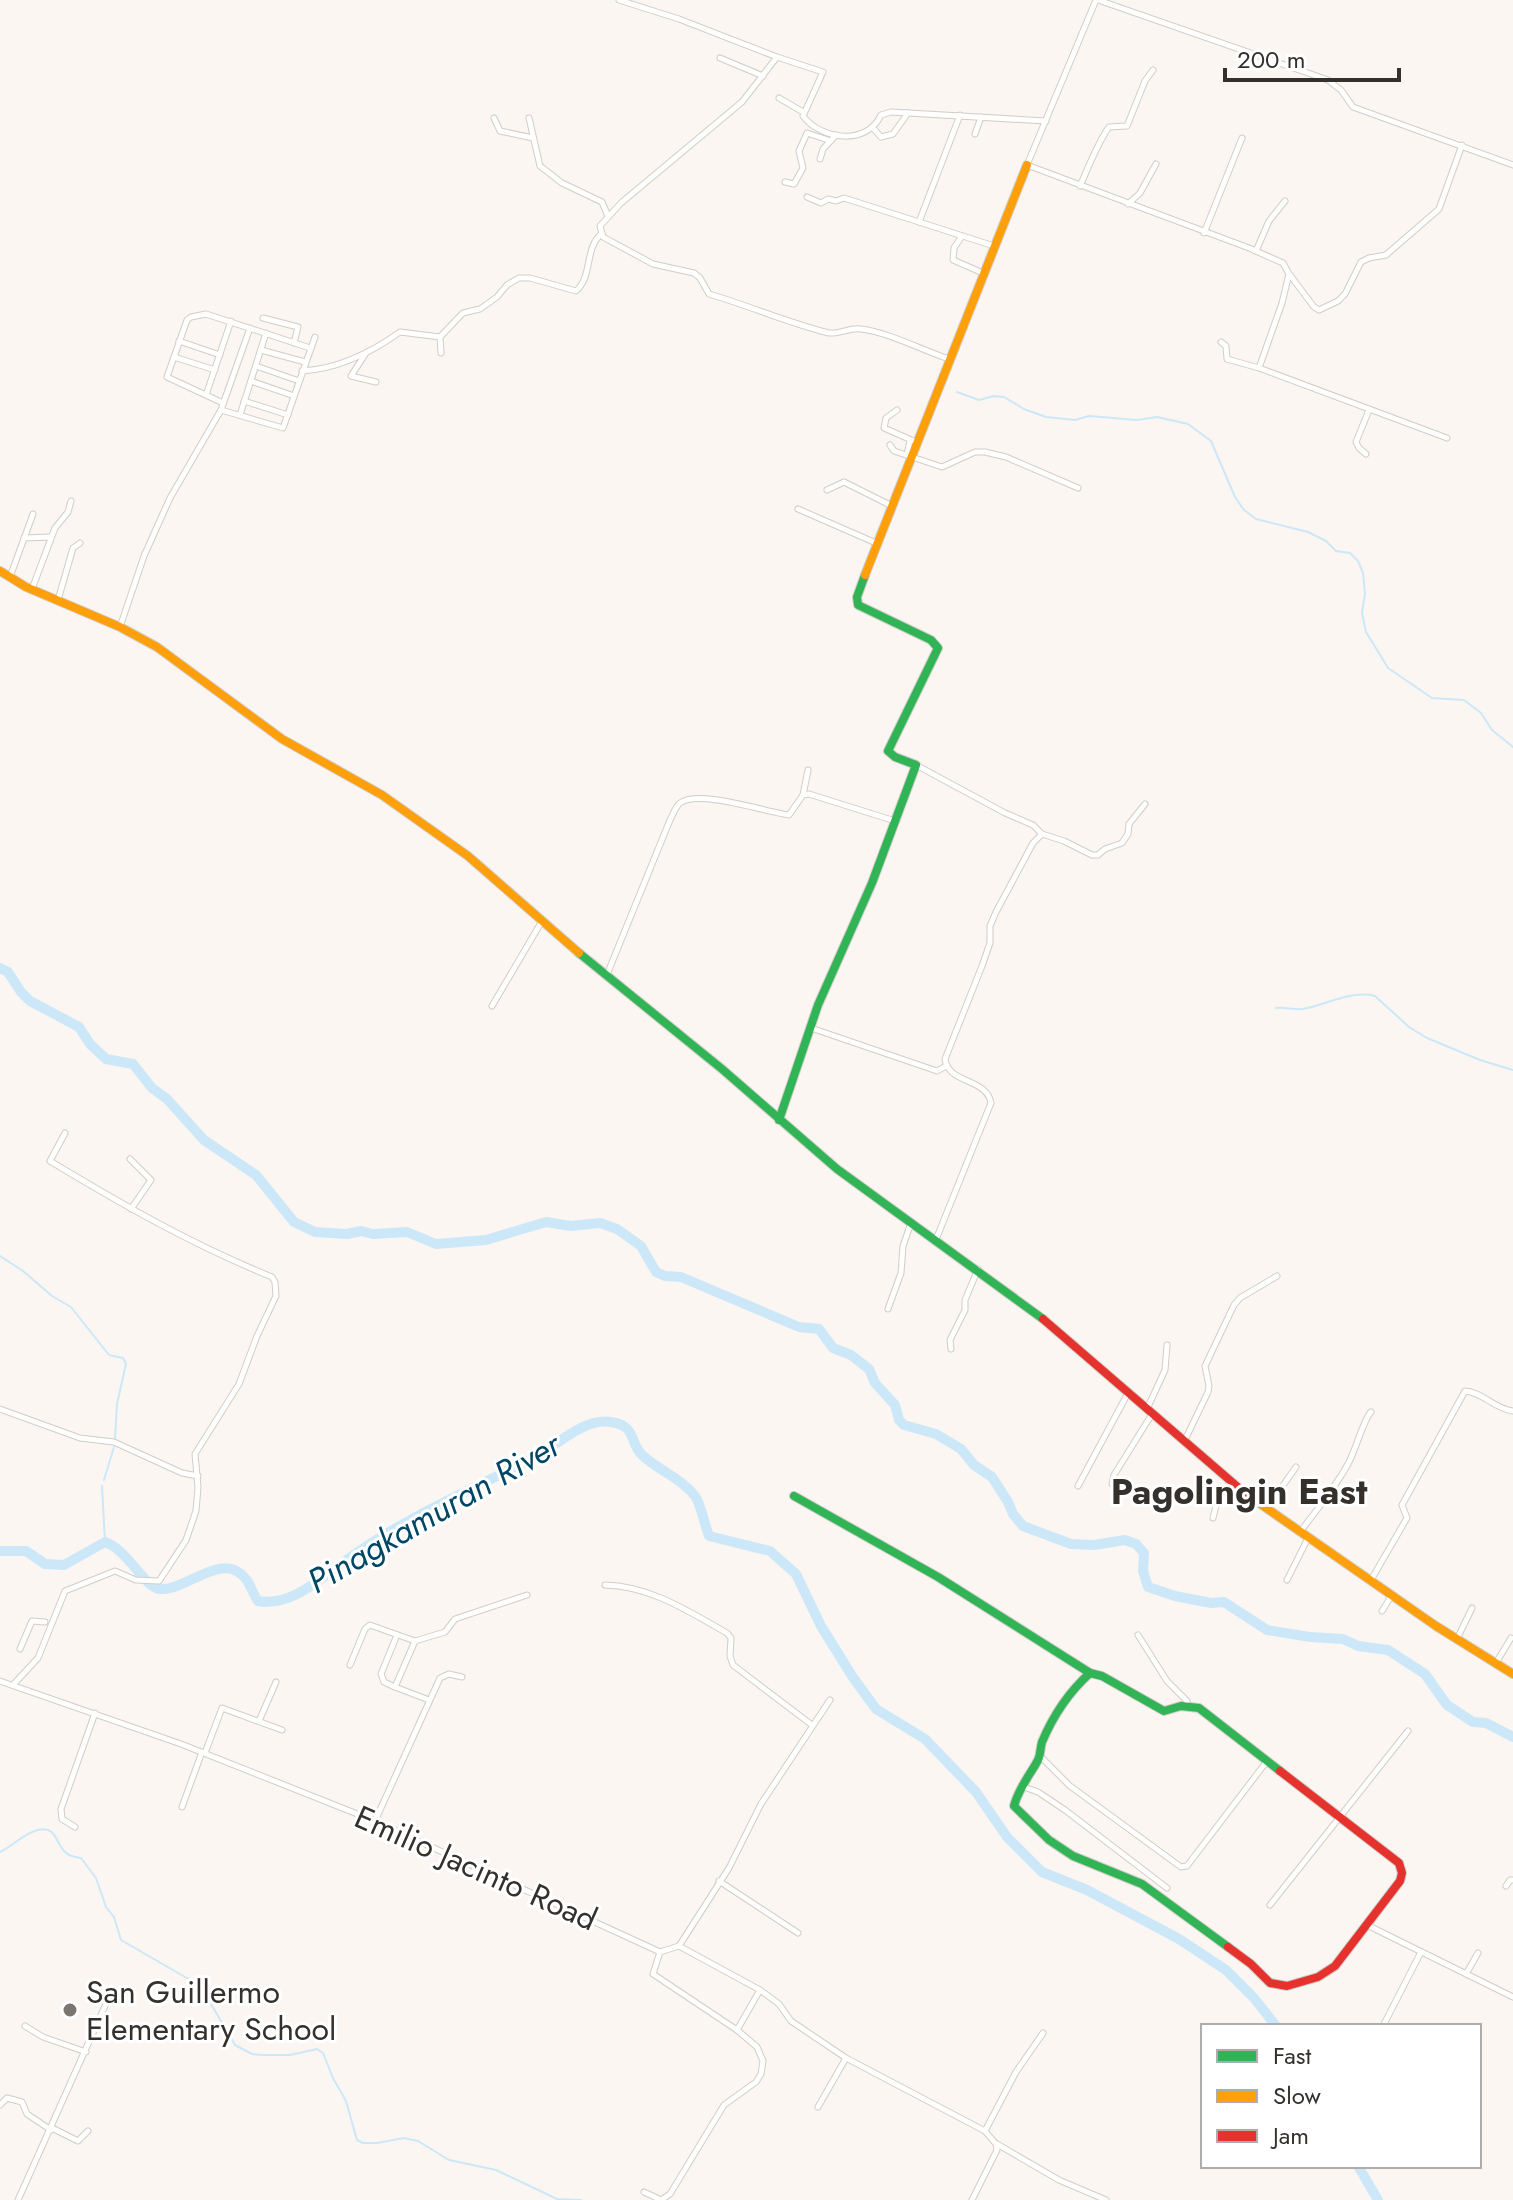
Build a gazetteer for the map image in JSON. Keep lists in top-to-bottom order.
{
  "streets": {
    "street": ["Emilio Jacinto Road"]
  },
  "districts": ["Pagolingin East"],
  "water": ["Pinagkamuran River"],
  "places": ["San Guillermo Elementary School"],
  "legend": ["Fast", "Slow", "Jam"],
  "scale_bar": "200 m"
}
